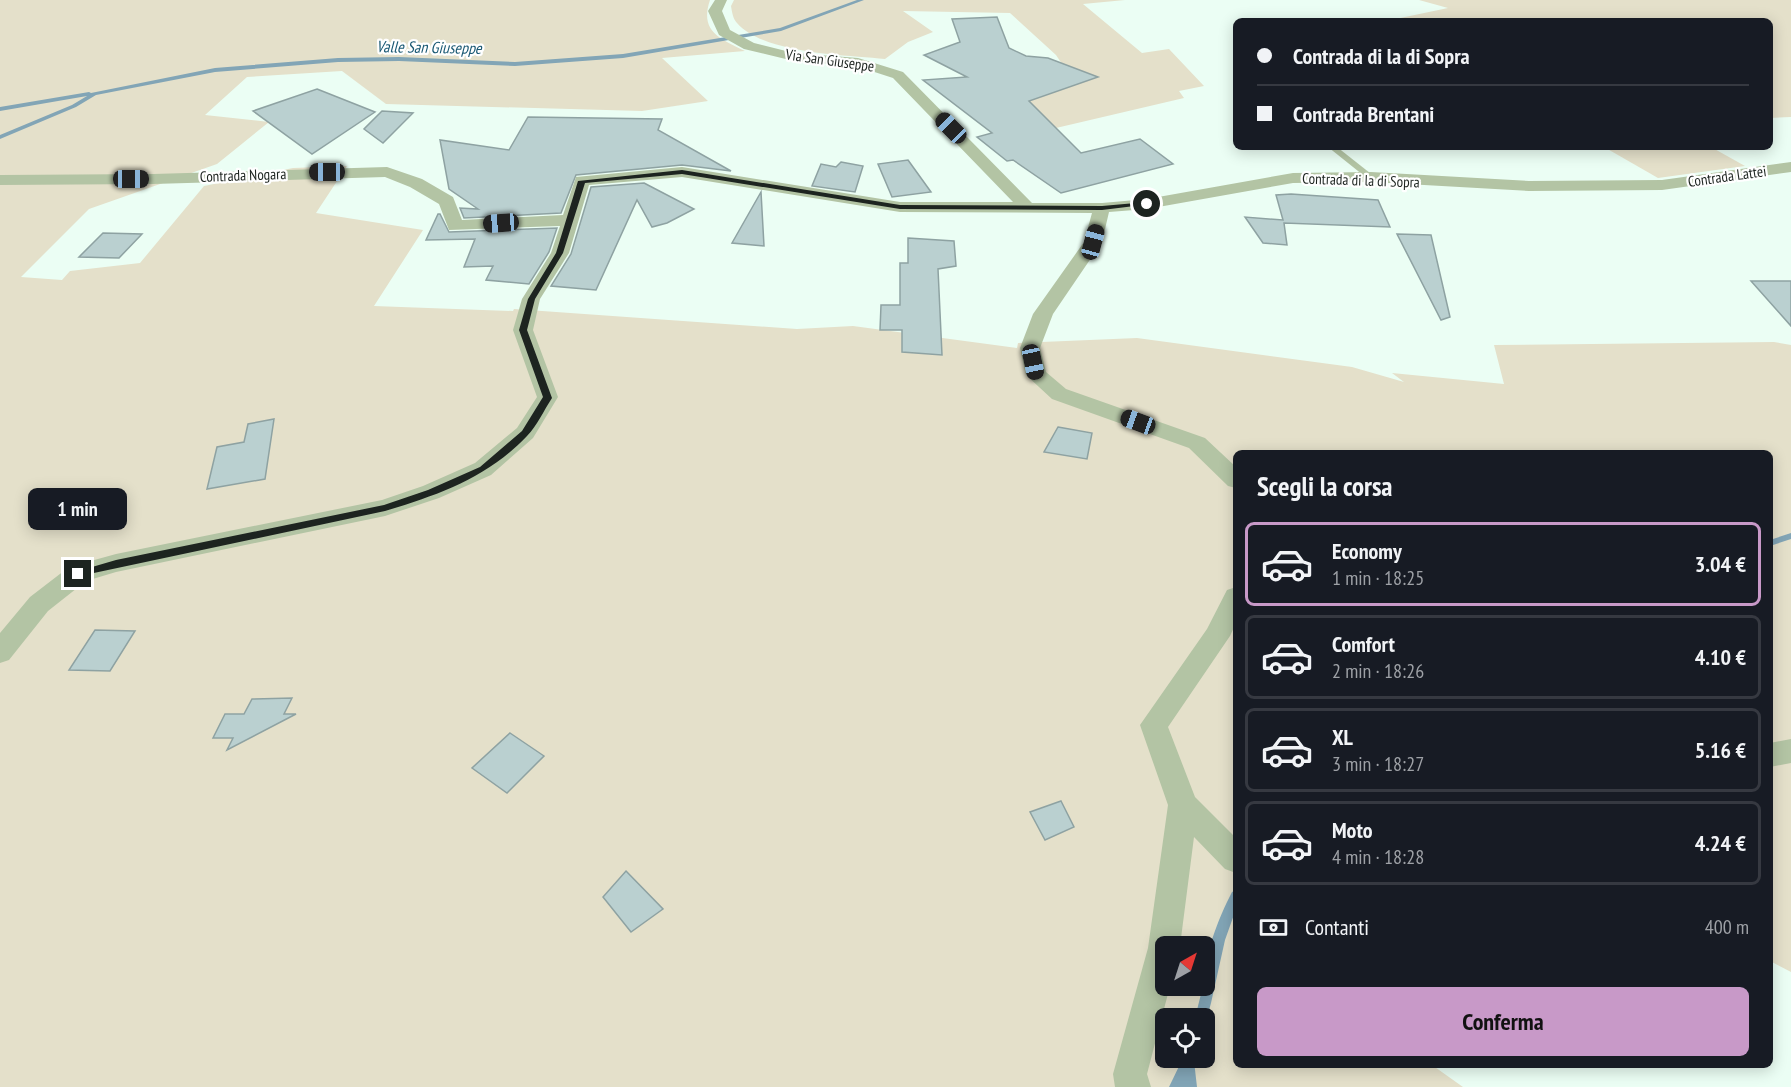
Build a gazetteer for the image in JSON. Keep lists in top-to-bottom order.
{
  "streets": {
    "street": [
      "Via San Giuseppe",
      "Contrada Nogara",
      "Contrada Lattei",
      "Contrada di la di Sopra"
    ]
  },
  "crossings": [
    ["Via San Giuseppe", "Contrada di la di Sopra"],
    ["Contrada Nogara", "Contrada di la di Sopra"],
    ["Contrada Lattei", "Contrada di la di Sopra"]
  ],
  "water": ["Valle San Giuseppe"],
  "north": "top right",
  "page": {
    "banner": ["Contrada di la di Sopra", "Contrada Brentani"],
    "heading": "Scegli la corsa",
    "bubble": "1 min",
    "list": [
      {
        "name": "Economy",
        "note": "1 min · 18:25",
        "value": "3.04 €"
      },
      {
        "name": "Comfort",
        "note": "2 min · 18:26",
        "value": "4.10 €"
      },
      {
        "name": "XL",
        "note": "3 min · 18:27",
        "value": "5.16 €"
      },
      {
        "name": "Moto",
        "note": "4 min · 18:28",
        "value": "4.24 €"
      }
    ],
    "pay": ["Contanti", "400 m"],
    "buttons": "Conferma"
  }
}
